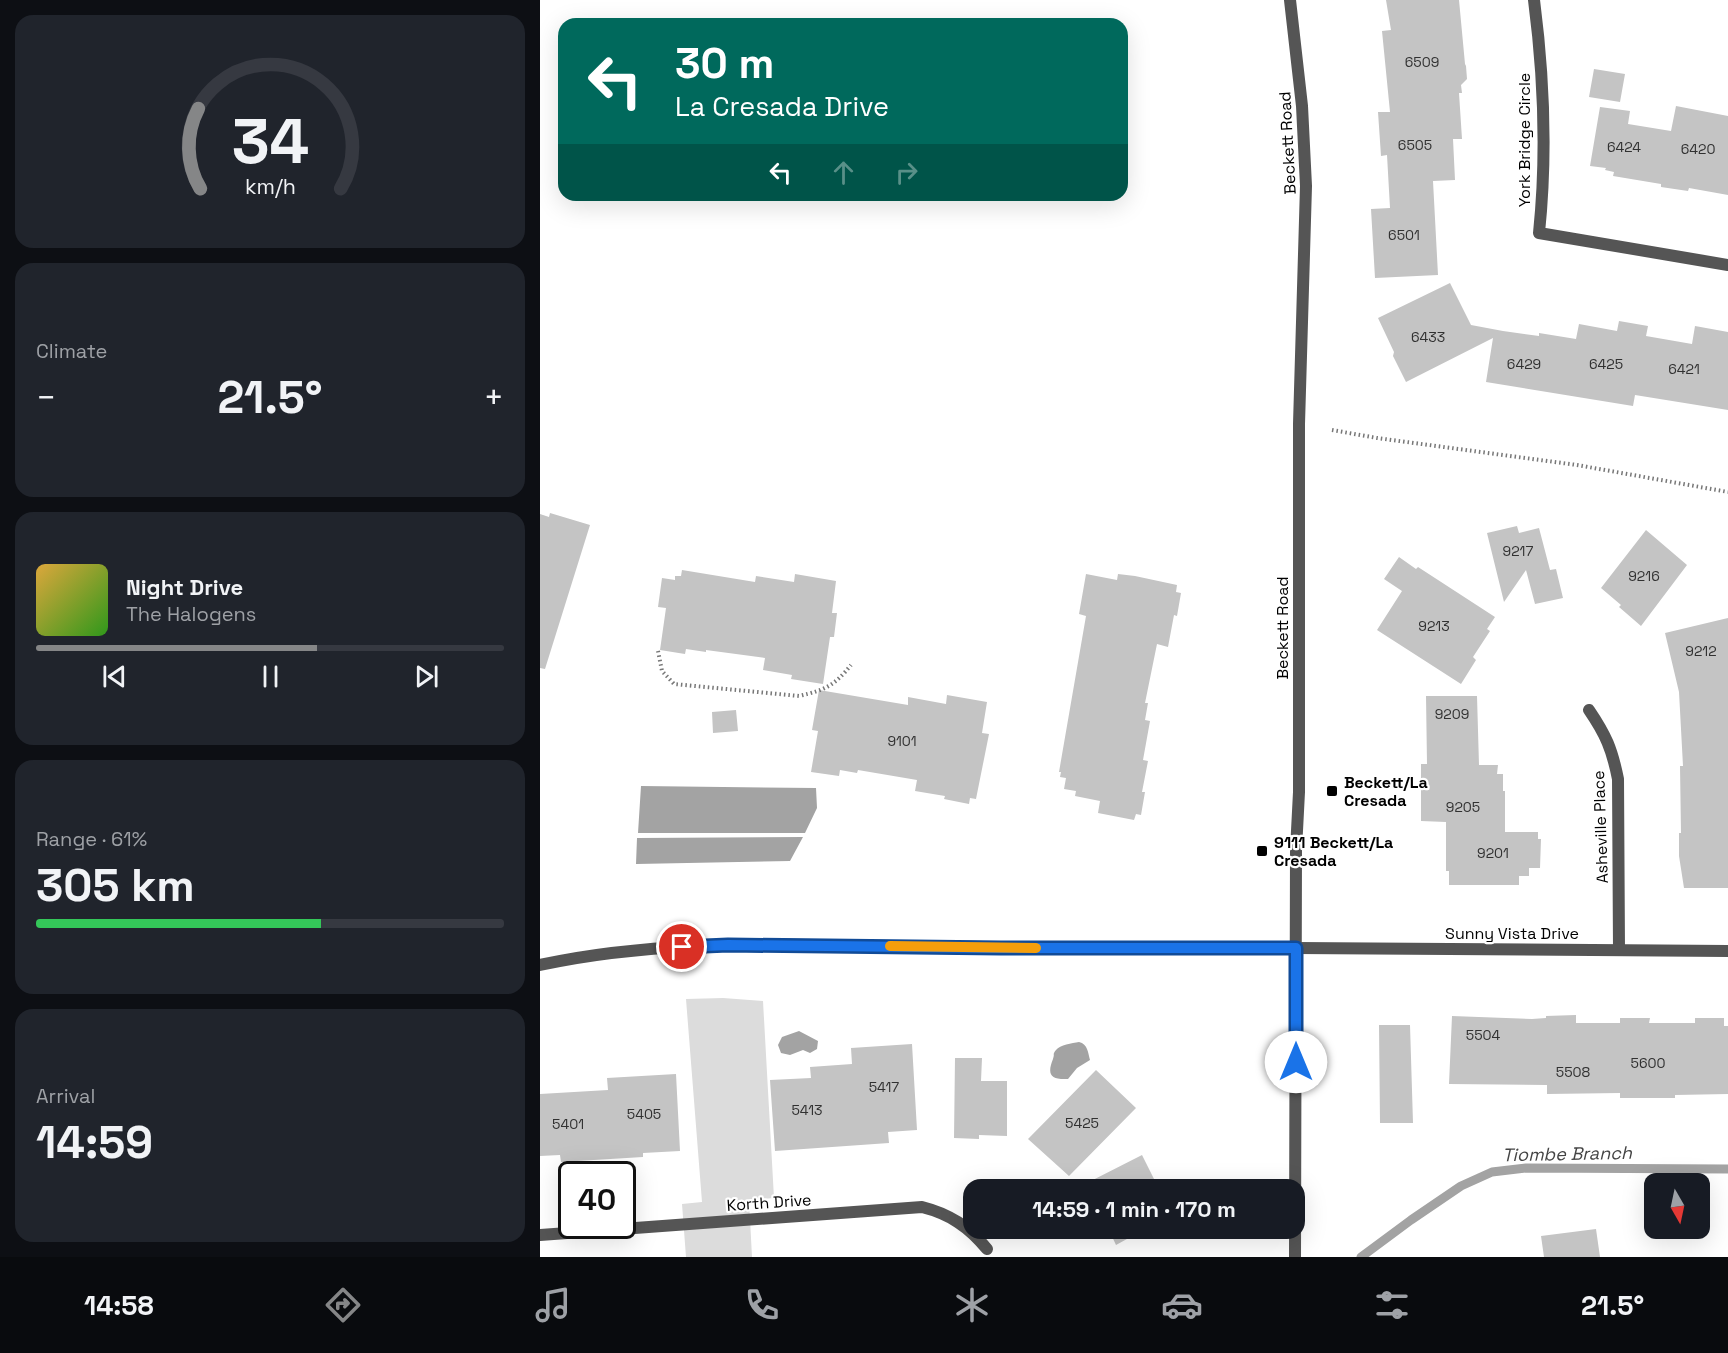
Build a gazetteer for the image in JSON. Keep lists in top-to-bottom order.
{
  "streets": {
    "street": [
      "York Bridge Circle",
      "Beckett Road",
      "Asheville Place",
      "Sunny Vista Drive",
      "Korth Drive"
    ]
  },
  "crossings": [
    ["Beckett Road", "Sunny Vista Drive"],
    ["Asheville Place", "Sunny Vista Drive"]
  ],
  "water": ["Tiombe Branch"],
  "places": {
    "transit": ["Beckett/La Cresada", "9111 Beckett/La Cresada"]
  },
  "house_numbers": [
    "6509",
    "6505",
    "6424",
    "6420",
    "6501",
    "6433",
    "6429",
    "6425",
    "6421",
    "9217",
    "9216",
    "9213",
    "9212",
    "9209",
    "9101",
    "9205",
    "9201",
    "5504",
    "5600",
    "5508",
    "5417",
    "5413",
    "5405",
    "5425",
    "5401"
  ],
  "north": "bottom",
  "page": {
    "turn": ["30 m", "La Cresada Drive"],
    "tile": [
      "Climate",
      ["Range · 61%", "305 km"],
      ["Arrival", "14:59"]
    ],
    "heat": ["−", "21.5°", "+"],
    "song": ["Night Drive", "The Halogens"],
    "limit": "40",
    "trip": "14:59 · 1 min · 170 m",
    "tabs": ["14:58", "21.5°"],
    "gauge": ["34", "km/h"]
  }
}
